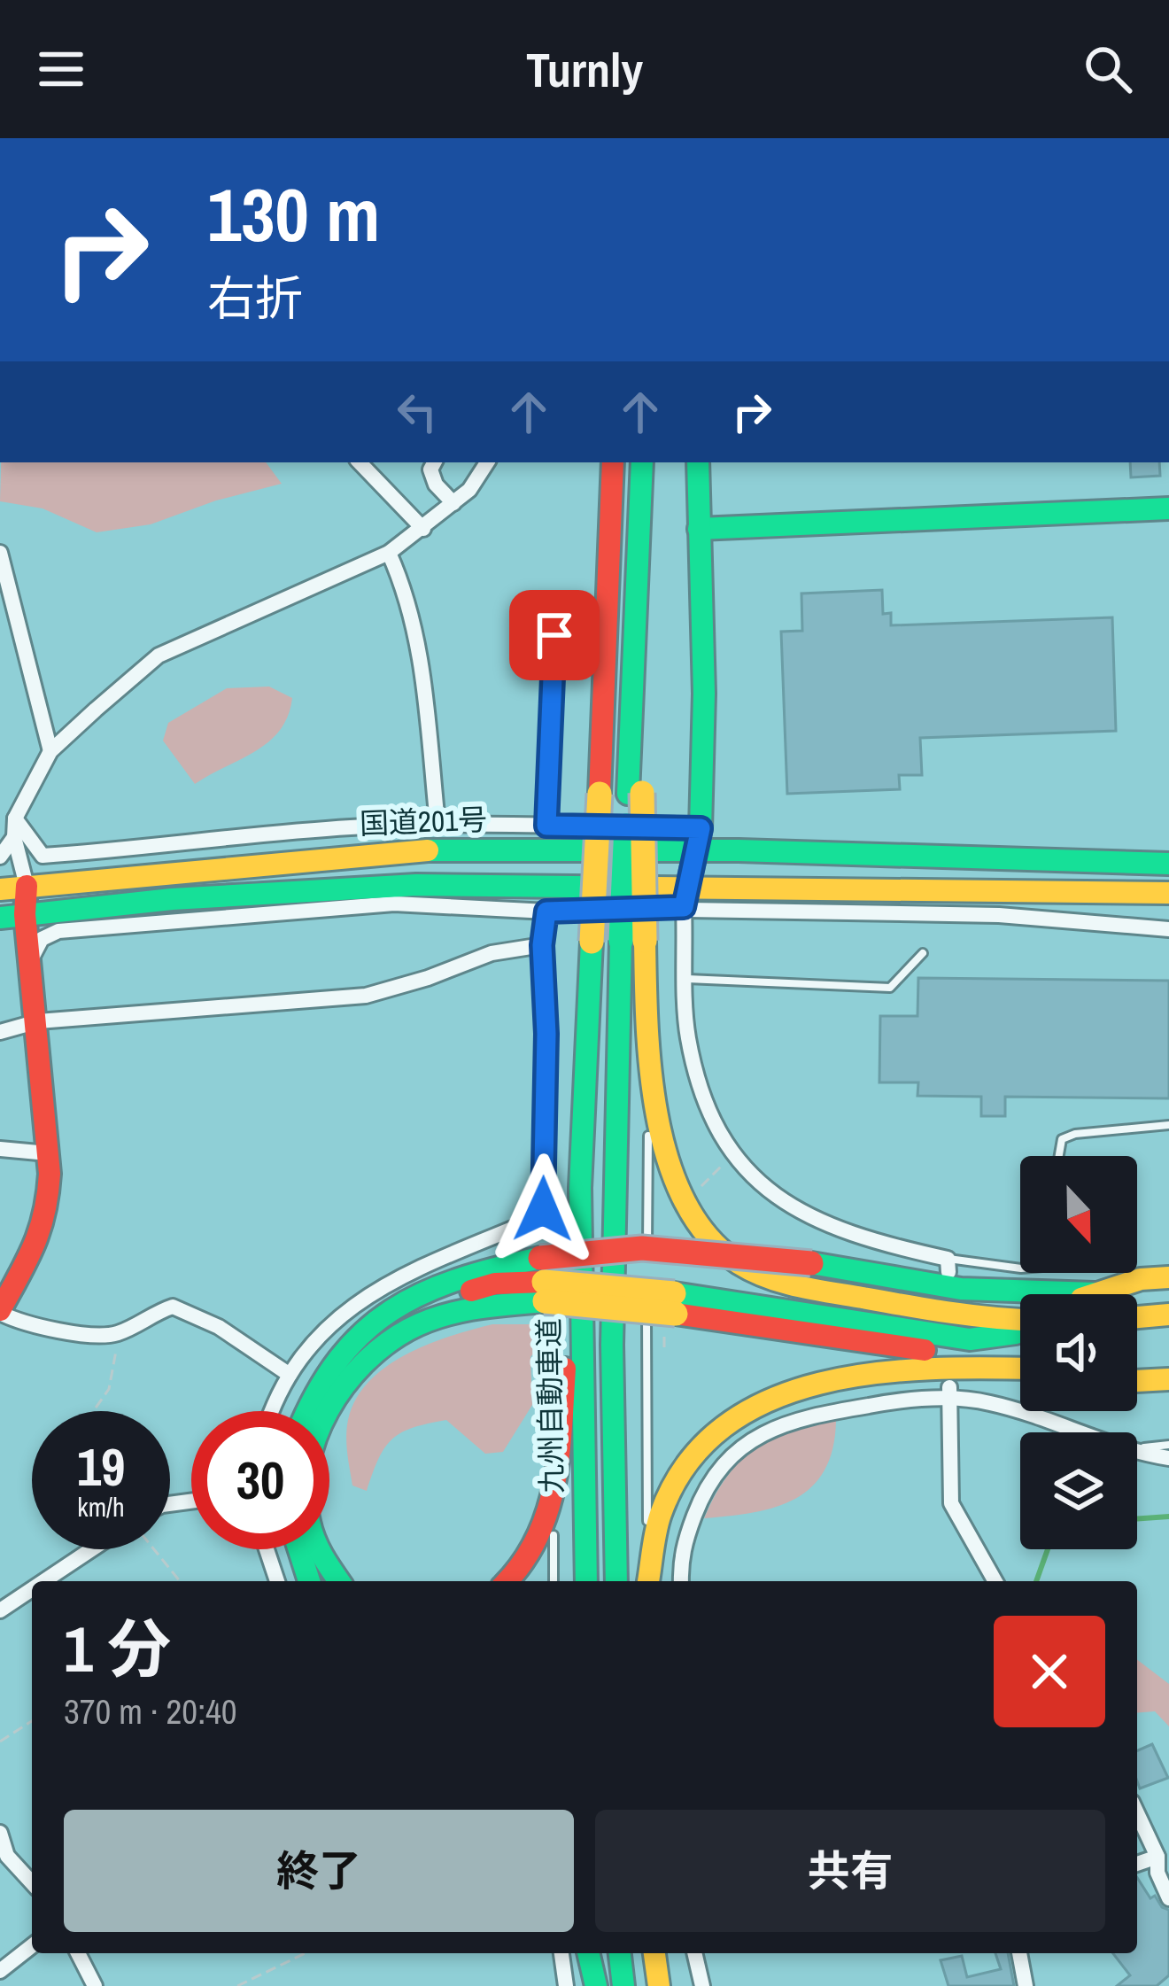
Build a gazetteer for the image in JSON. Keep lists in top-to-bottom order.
{
  "streets": {
    "main road": ["国道201号", "九州自動車道"]
  },
  "north": "bottom",
  "page": {
    "header": "Turnly",
    "turn": ["130 m", "右折"],
    "speed": "19 km/h",
    "limit": "30",
    "heading": ["1 分", "370 m · 20:40"],
    "buttons": ["終了", "共有"]
  }
}
